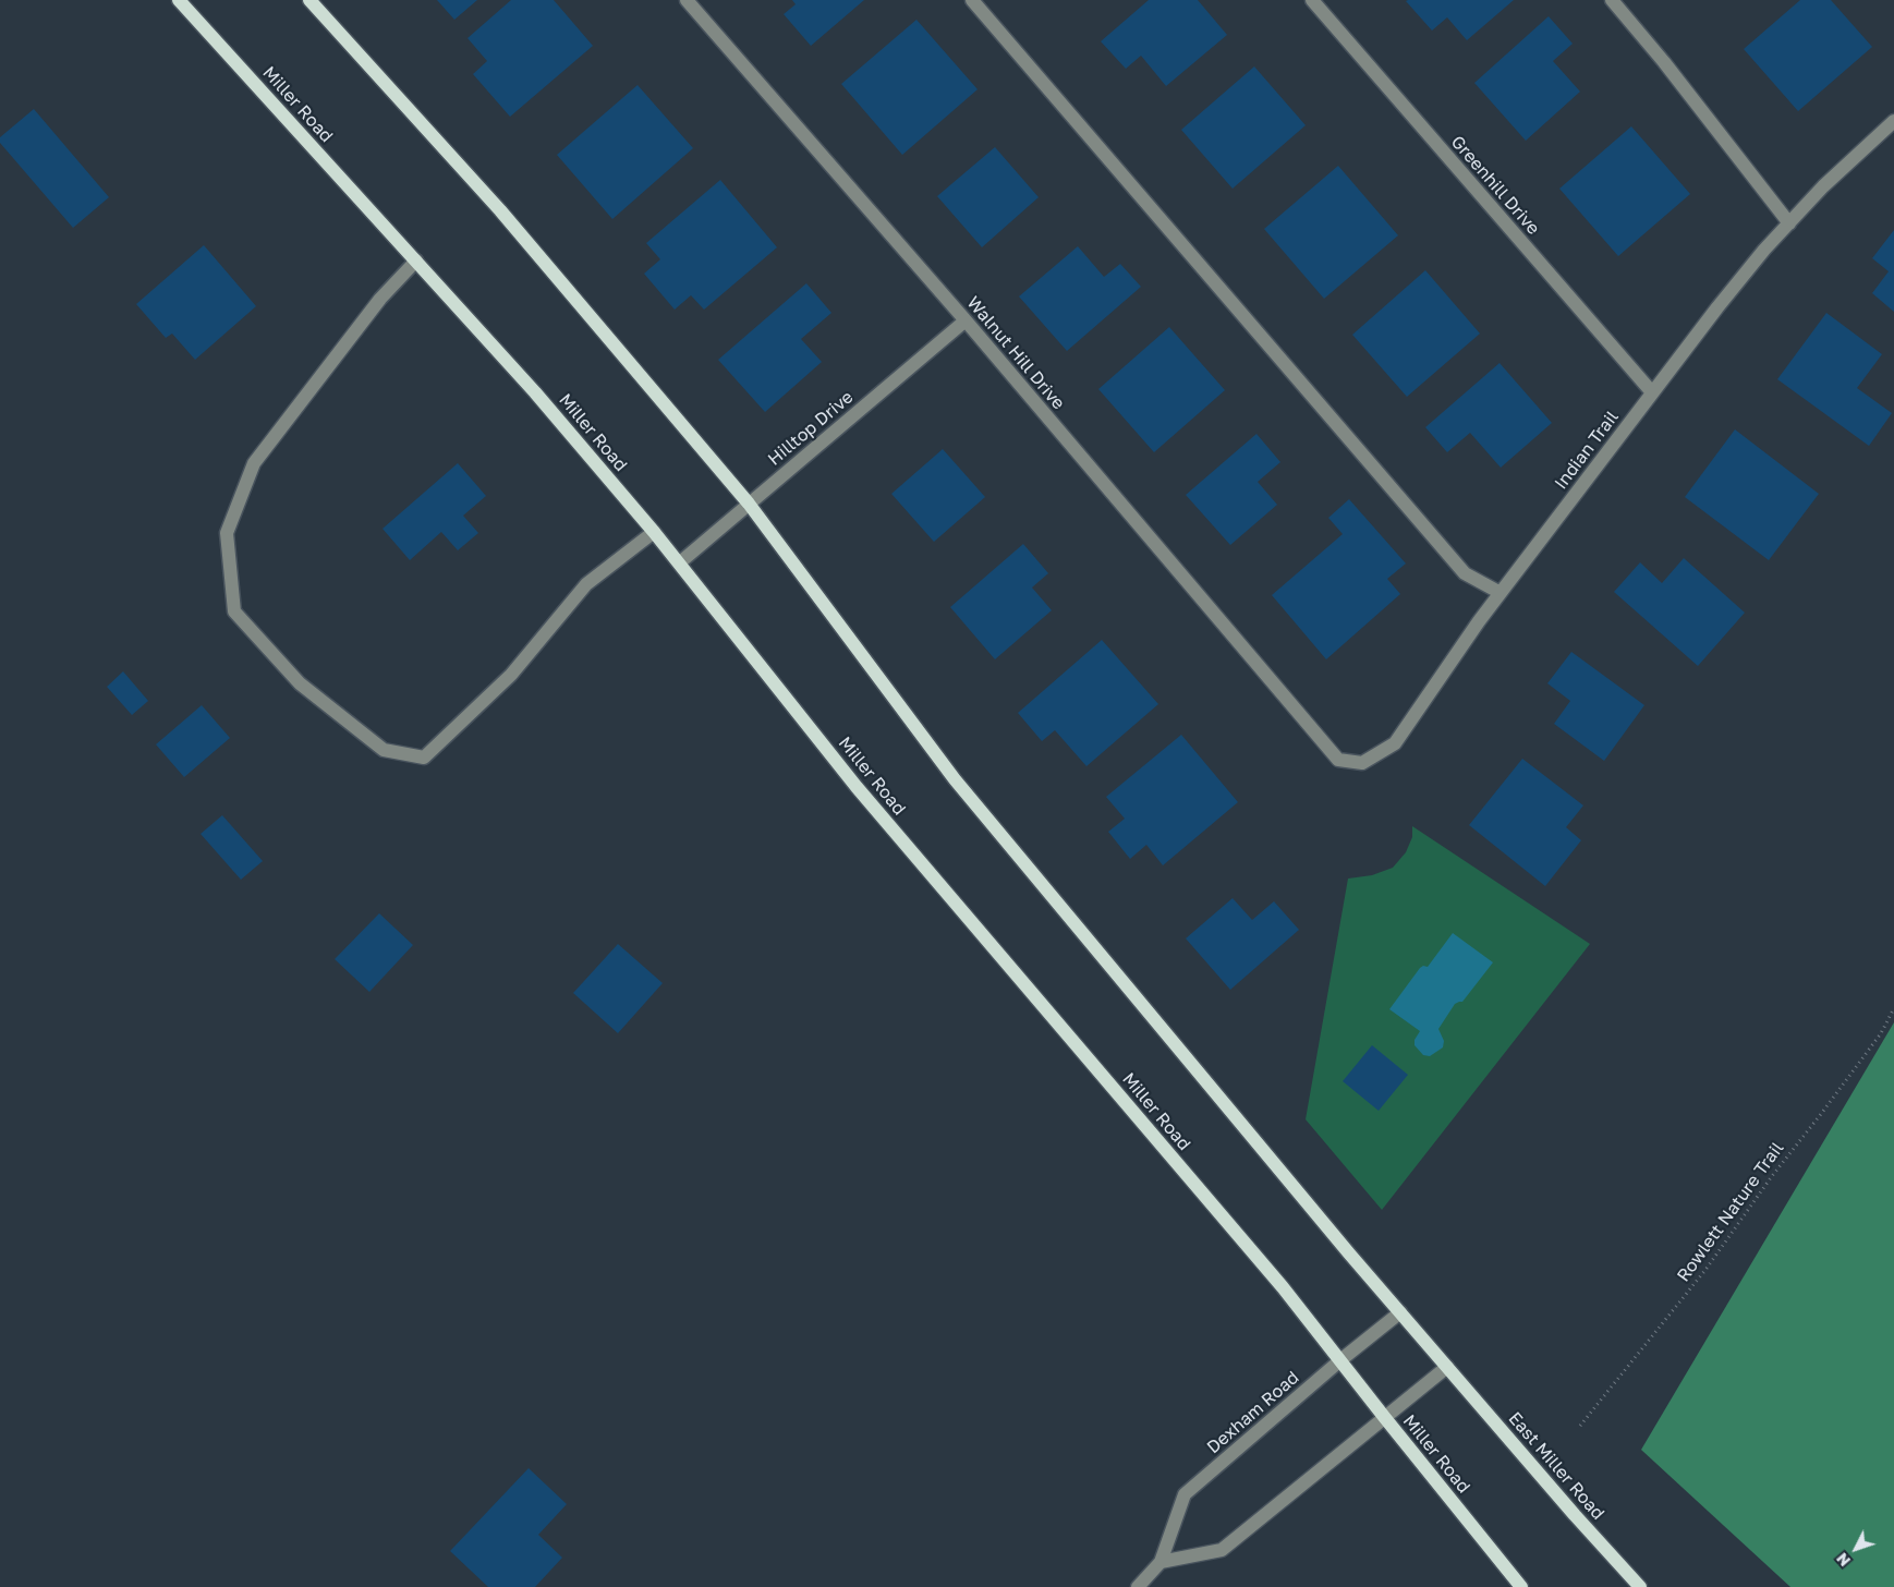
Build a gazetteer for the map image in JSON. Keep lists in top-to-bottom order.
{
  "streets": {
    "main road": ["Miller Road", "East Miller Road"],
    "street": [
      "Greenhill Drive",
      "Walnut Hill Drive",
      "Hilltop Drive",
      "Indian Trail",
      "Dexham Road"
    ],
    "path": ["Rowlett Nature Trail"]
  },
  "crossings": [
    ["Miller Road", "Hilltop Drive"],
    ["Miller Road", "Dexham Road"],
    ["Greenhill Drive", "Indian Trail"],
    ["Walnut Hill Drive", "Hilltop Drive"],
    ["Walnut Hill Drive", "Indian Trail"]
  ],
  "north": "bottom left"
}
